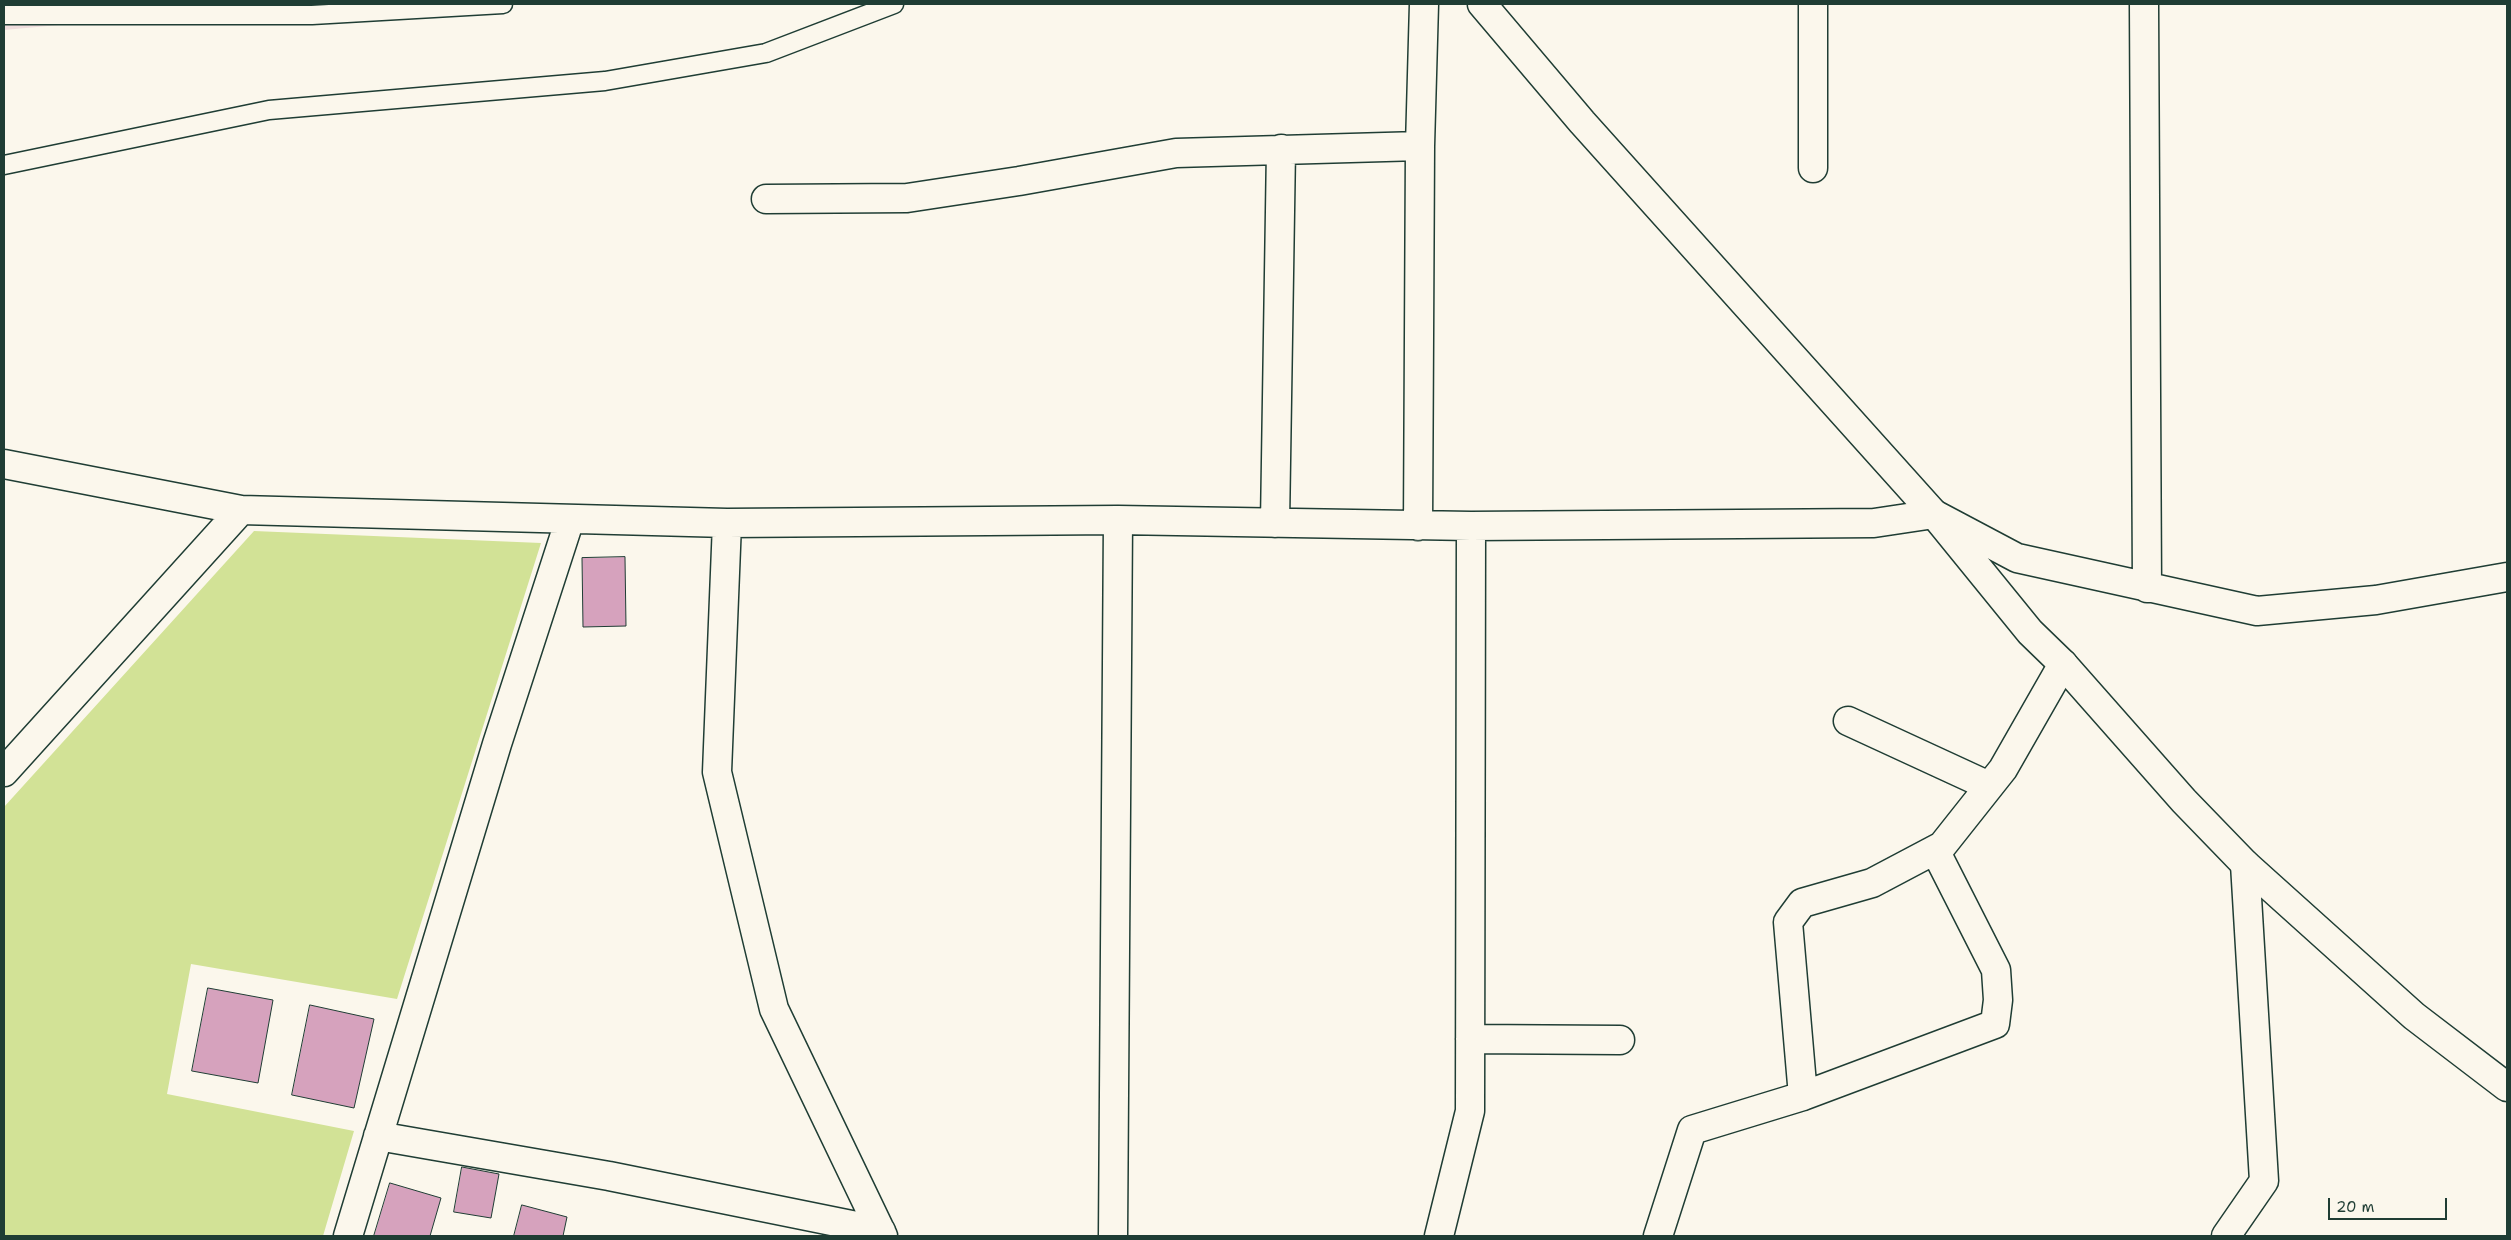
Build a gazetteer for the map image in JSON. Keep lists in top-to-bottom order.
{
  "scale_bar": "20 m"
}
